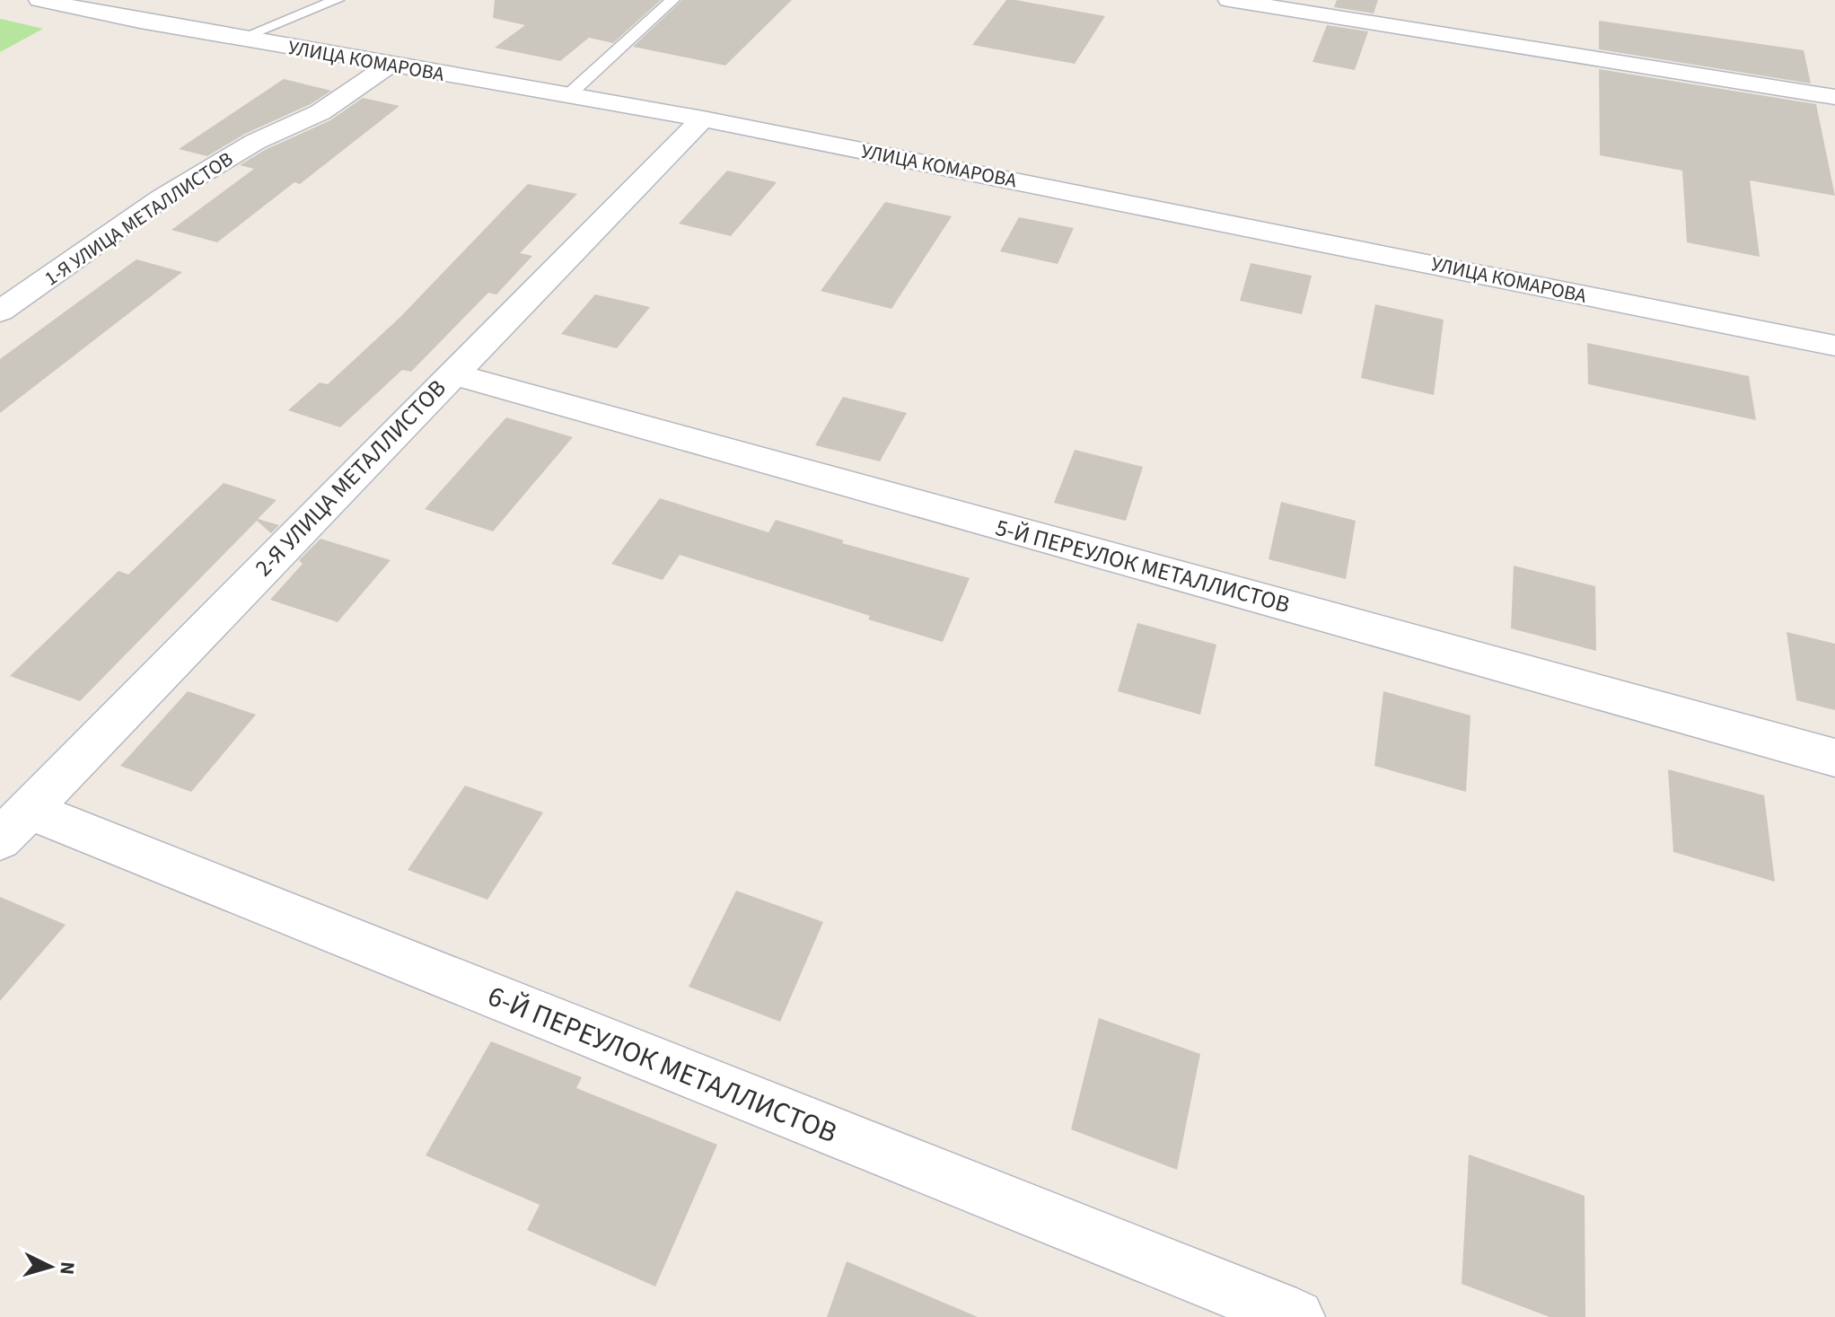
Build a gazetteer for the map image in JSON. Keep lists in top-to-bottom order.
{
  "streets": {
    "street": [
      "УЛИЦА КОМАРОВА",
      "1-Я УЛИЦА МЕТАЛЛИСТОВ",
      "2-Я УЛИЦА МЕТАЛЛИСТОВ",
      "5-Й ПЕРЕУЛОК МЕТАЛЛИСТОВ",
      "6-Й ПЕРЕУЛОК МЕТАЛЛИСТОВ"
    ]
  },
  "crossings": [
    ["УЛИЦА КОМАРОВА", "1-Я УЛИЦА МЕТАЛЛИСТОВ"],
    ["УЛИЦА КОМАРОВА", "2-Я УЛИЦА МЕТАЛЛИСТОВ"],
    ["2-Я УЛИЦА МЕТАЛЛИСТОВ", "5-Й ПЕРЕУЛОК МЕТАЛЛИСТОВ"],
    ["2-Я УЛИЦА МЕТАЛЛИСТОВ", "6-Й ПЕРЕУЛОК МЕТАЛЛИСТОВ"]
  ],
  "north": "right"
}
